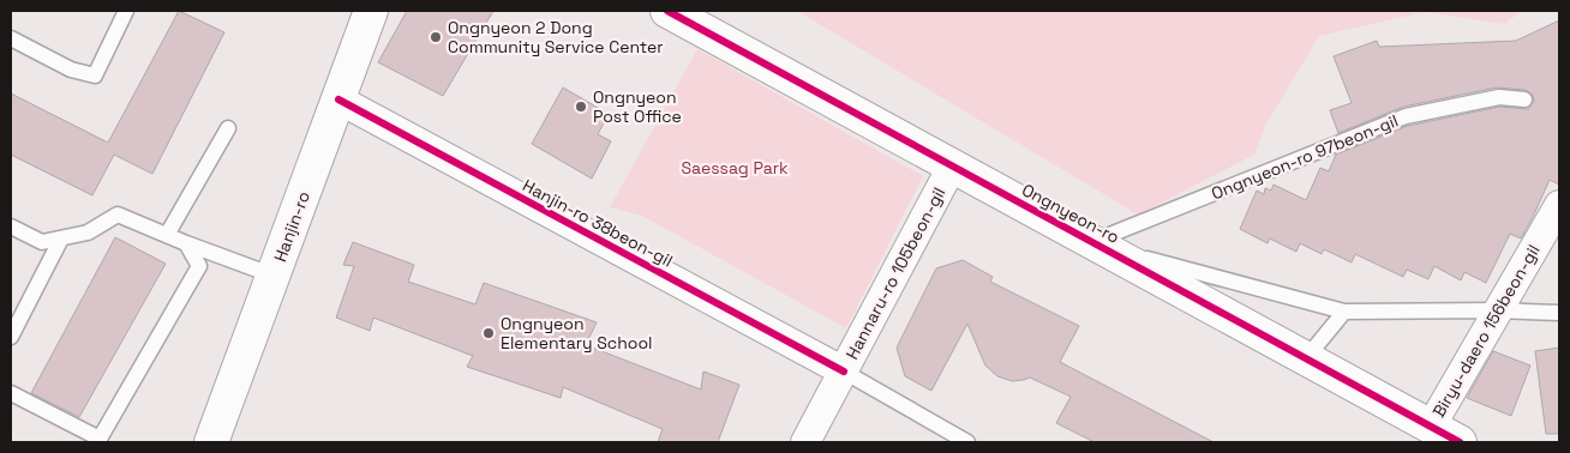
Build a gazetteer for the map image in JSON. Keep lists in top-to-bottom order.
{
  "streets": {
    "street": [
      "Ongnyeon-ro",
      "Hanjin-ro 38beon-gil",
      "Hanjin-ro",
      "Hannaru-ro 105beon-gil",
      "Biryu-daero 156beon-gil"
    ],
    "lane": ["Ongnyeon-ro 97beon-gil"]
  },
  "crossings": [
    ["Ongnyeon-ro 97beon-gil", "Ongnyeon-ro"],
    ["Ongnyeon-ro", "Hannaru-ro 105beon-gil"],
    ["Ongnyeon-ro", "Biryu-daero 156beon-gil"],
    ["Hanjin-ro 38beon-gil", "Hanjin-ro"],
    ["Hanjin-ro 38beon-gil", "Hannaru-ro 105beon-gil"]
  ],
  "parks": ["Saessag Park"],
  "places": ["Ongnyeon 2 Dong Community Service Center", "Ongnyeon Post Office", "Ongnyeon Elementary School"]
}
